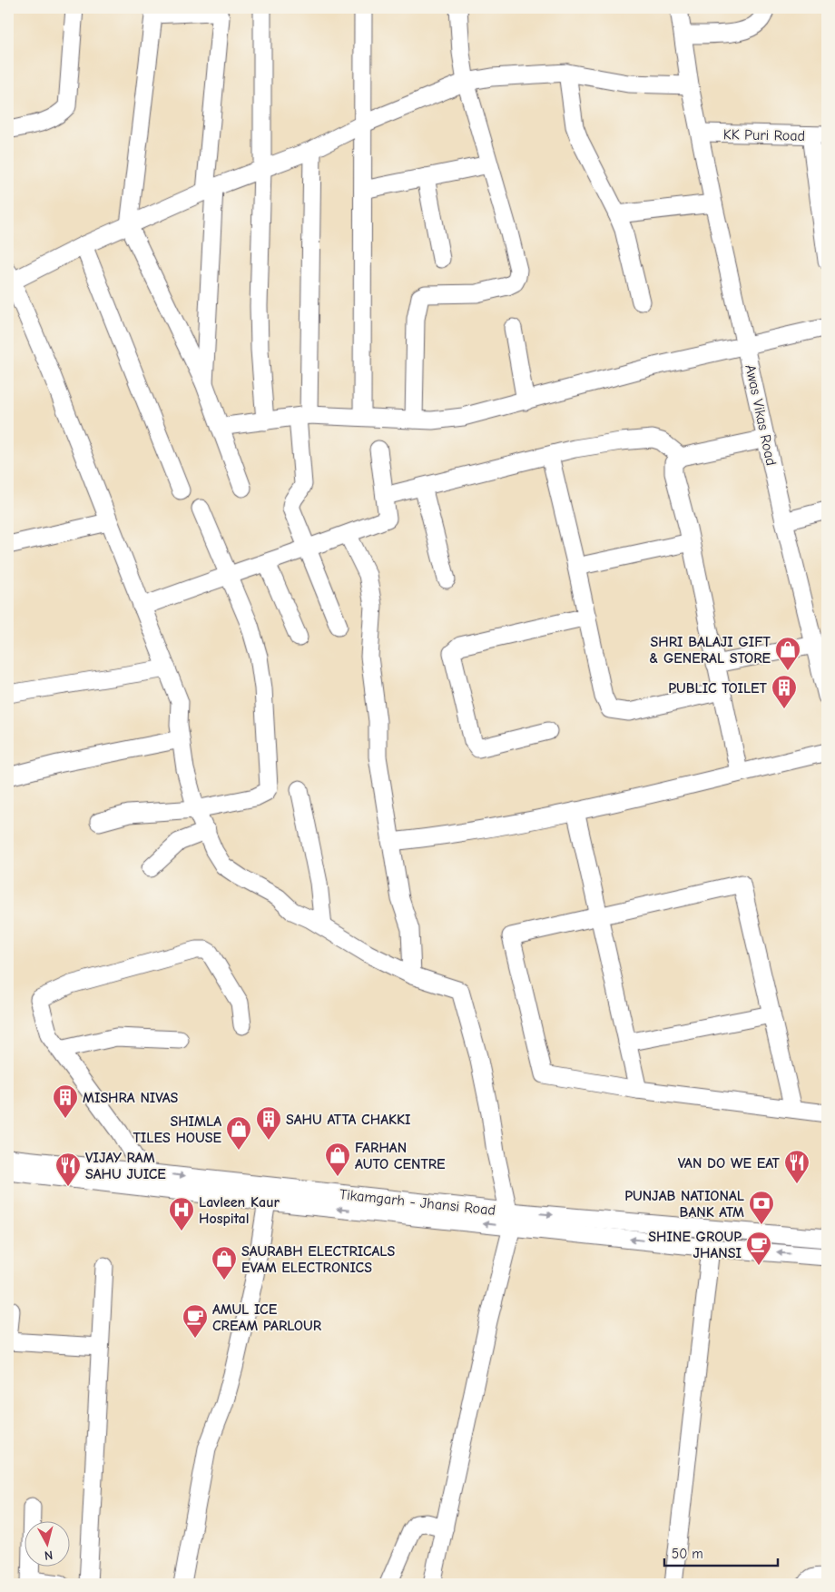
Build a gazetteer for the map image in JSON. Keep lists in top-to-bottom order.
{
  "streets": {
    "street": ["KK Puri Road", "Awas Vikas Road", "Tikamgarh - Jhansi Road"]
  },
  "crossings": [
    ["KK Puri Road", "Awas Vikas Road"]
  ],
  "places": {
    "shop": [
      "SHRI BALAJI GIFT & GENERAL STORE",
      "SHIMLA TILES HOUSE",
      "FARHAN AUTO CENTRE",
      "SAURABH ELECTRICALS EVAM ELECTRONICS"
    ],
    "building": ["PUBLIC TOILET", "MISHRA NIVAS", "SAHU ATTA CHAKKI"],
    "restaurant": ["VAN DO WE EAT", "VIJAY RAM SAHU JUICE"],
    "bank": ["PUNJAB NATIONAL BANK ATM"],
    "hospital": ["Lavleen Kaur Hospital"],
    "cafe": ["SHINE GROUP JHANSI", "AMUL ICE CREAM PARLOUR"]
  },
  "scale_bar": "50 m",
  "north": "bottom"
}
